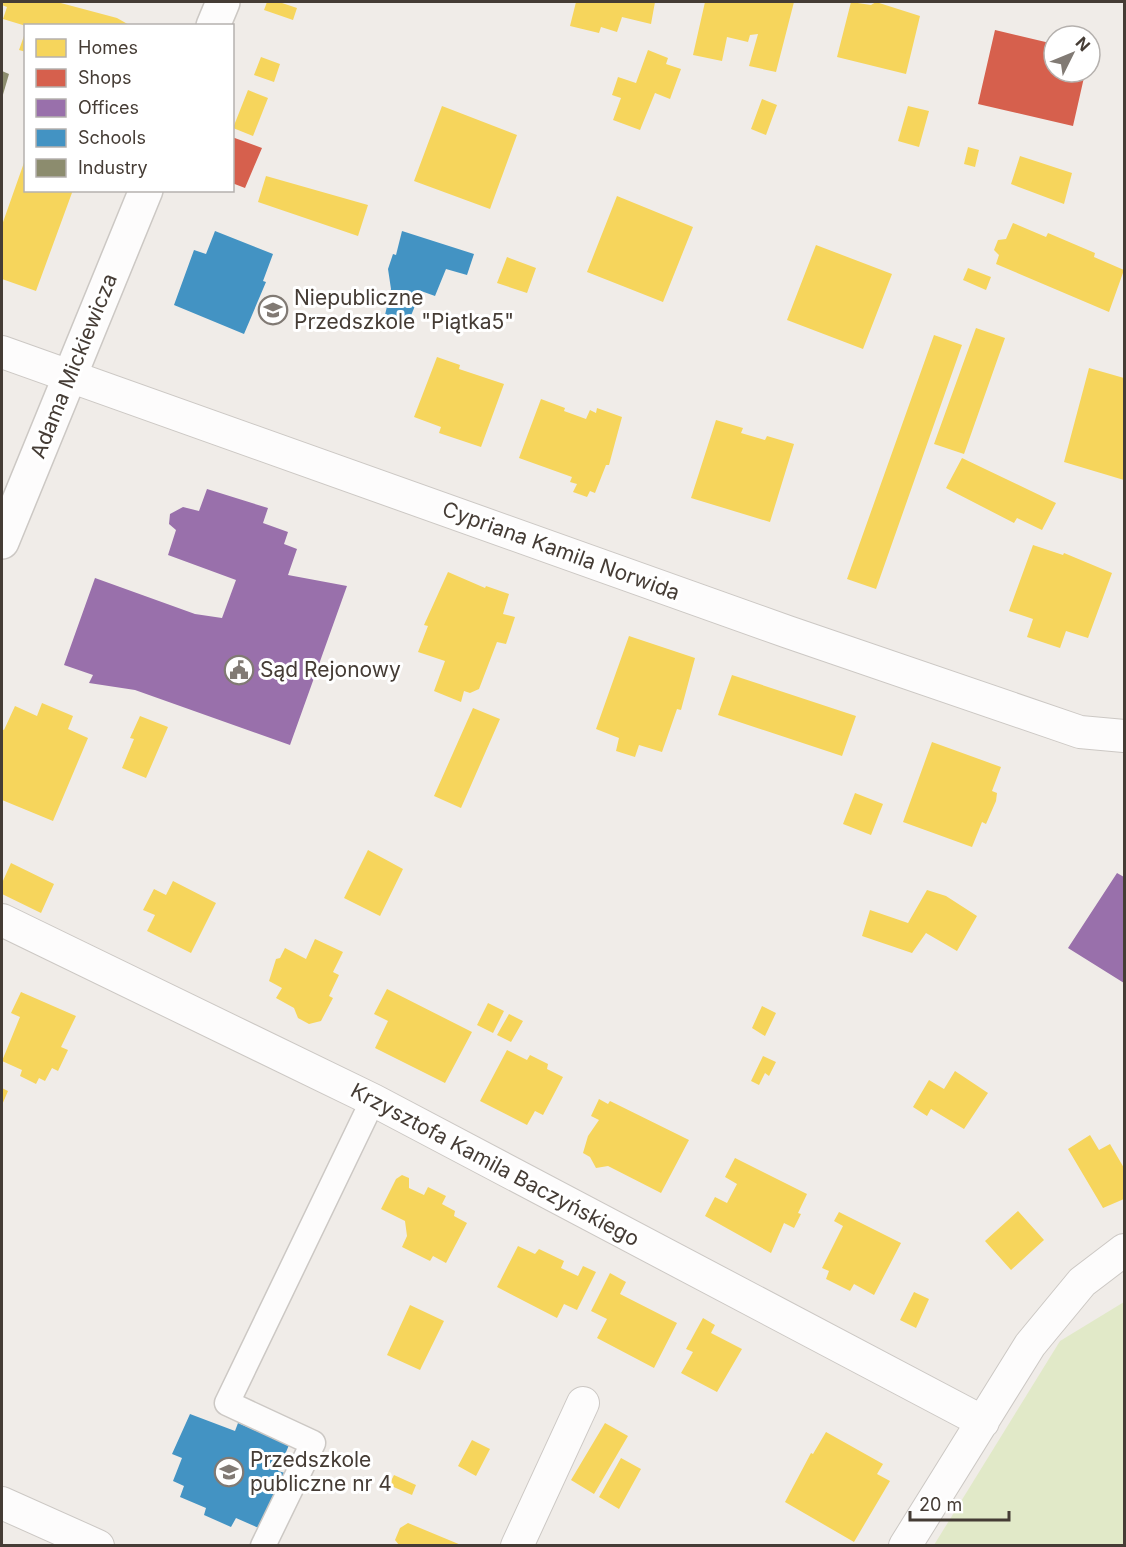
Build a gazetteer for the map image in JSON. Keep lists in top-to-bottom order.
{
  "streets": {
    "street": ["Adama Mickiewicza", "Cypriana Kamila Norwida", "Krzysztofa Kamila Baczyńskiego"]
  },
  "crossings": [
    ["Adama Mickiewicza", "Cypriana Kamila Norwida"]
  ],
  "places": {
    "school or university": ["Niepubliczne Przedszkole \"Piątka5\"", "Przedszkole publiczne nr 4"],
    "public building": ["Sąd Rejonowy"]
  },
  "legend": [
    "Homes",
    "Shops",
    "Offices",
    "Schools",
    "Industry"
  ],
  "scale_bar": "20 m",
  "north": "top right"
}
